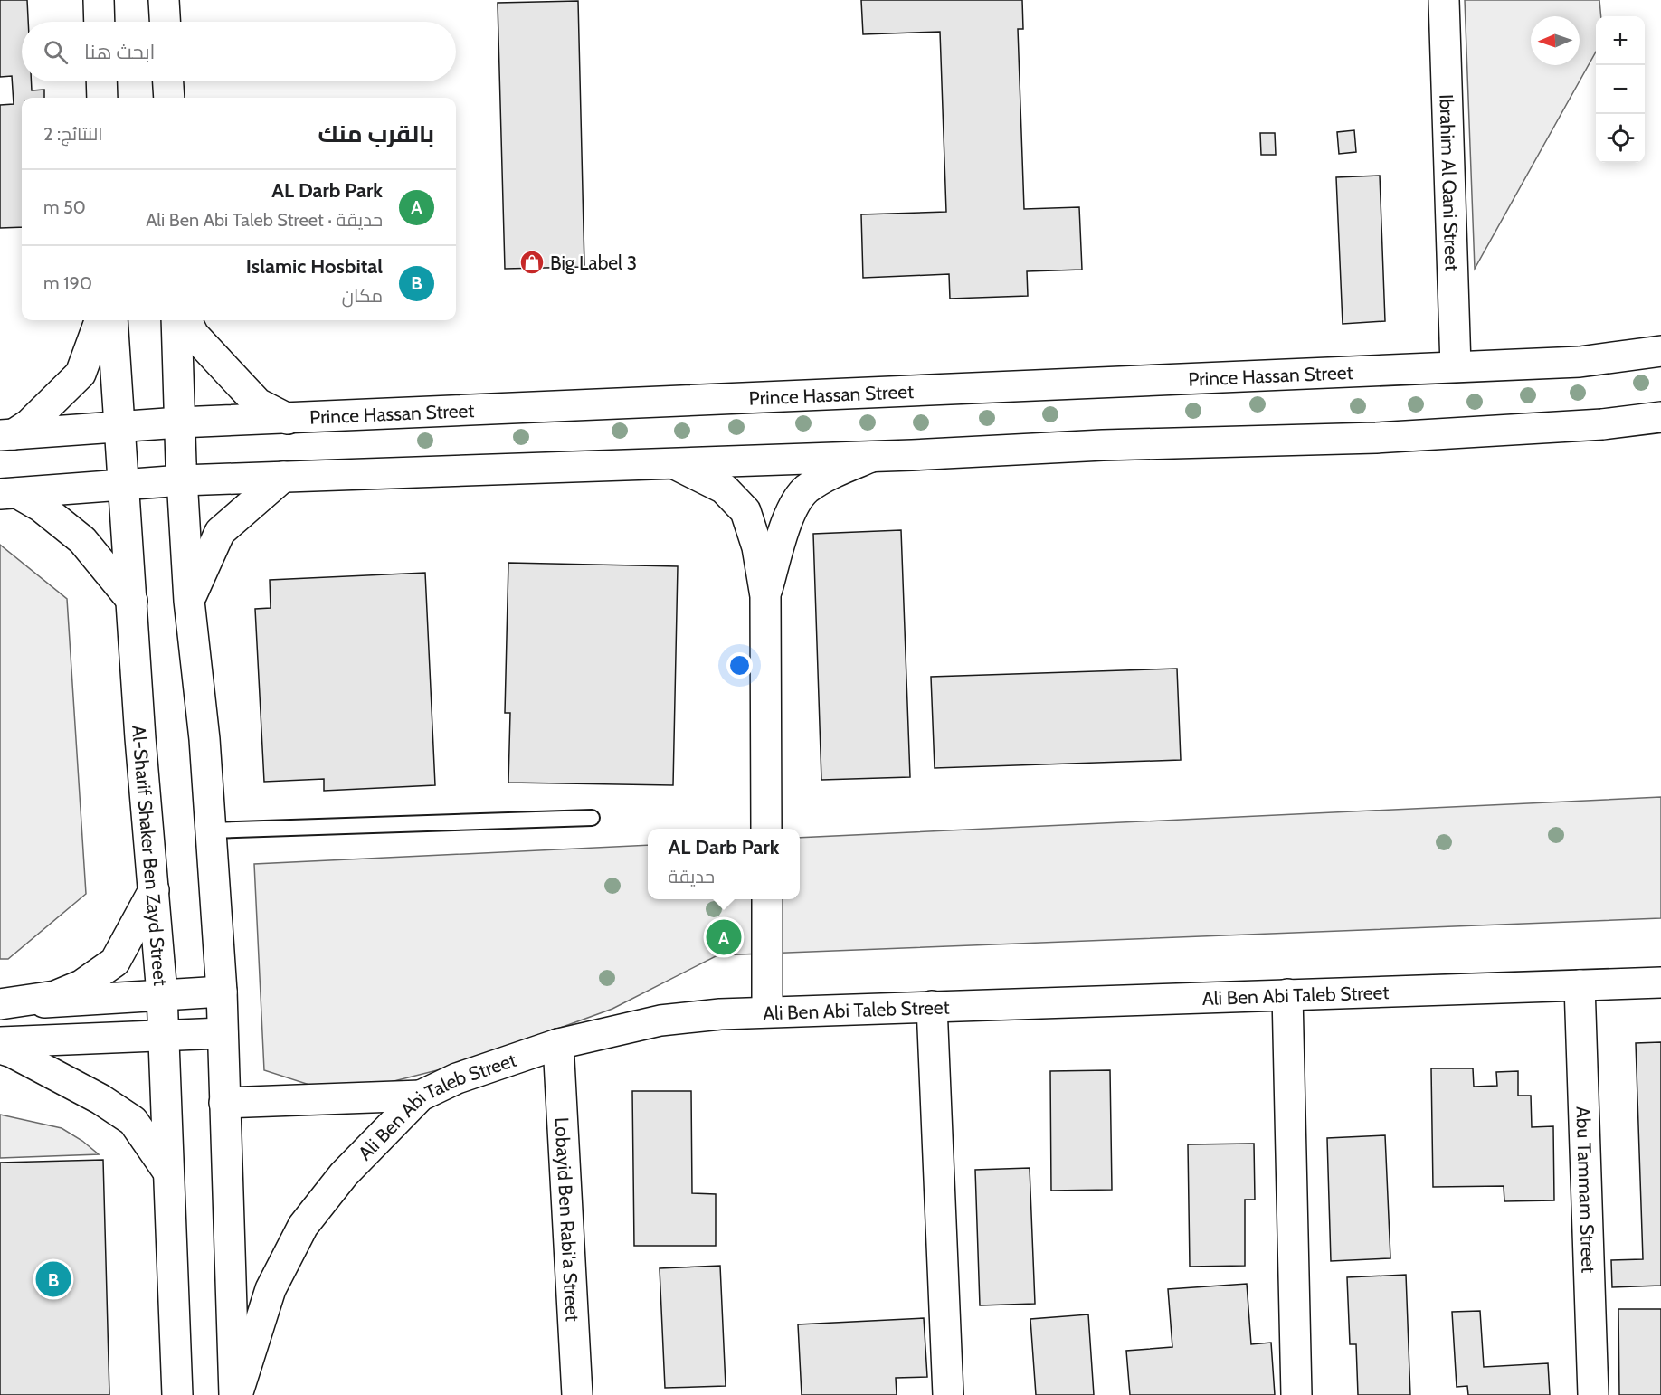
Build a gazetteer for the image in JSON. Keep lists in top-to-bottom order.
{
  "streets": {
    "main road": [
      "Ibrahim Al Qani Street",
      "Prince Hassan Street",
      "Al-Sharif Shaker Ben Zayd Street",
      "Ali Ben Abi Taleb Street",
      "Abu Tammam Street",
      "Lobayid Ben Rabi'a Street"
    ]
  },
  "crossings": [
    ["Ibrahim Al Qani Street", "Prince Hassan Street"],
    ["Prince Hassan Street", "Al-Sharif Shaker Ben Zayd Street"],
    ["Ali Ben Abi Taleb Street", "Abu Tammam Street"],
    ["Ali Ben Abi Taleb Street", "Lobayid Ben Rabi'a Street"]
  ],
  "places": {
    "shop": ["Big Label 3"]
  },
  "north": "left",
  "page": {
    "map_buttons": ["+", "−"],
    "search": "ابحث هنا",
    "heading": ["بالقرب منك", "النتائج: 2"],
    "list": [
      {
        "mark": "A",
        "name": "AL Darb Park",
        "note": "حديقة · Ali Ben Abi Taleb Street",
        "value": "50 m"
      },
      {
        "mark": "B",
        "name": "Islamic Hosbital",
        "note": "مكان",
        "value": "190 m"
      }
    ],
    "popup": ["AL Darb Park", "حديقة"],
    "pins": ["A", "B"]
  }
}
